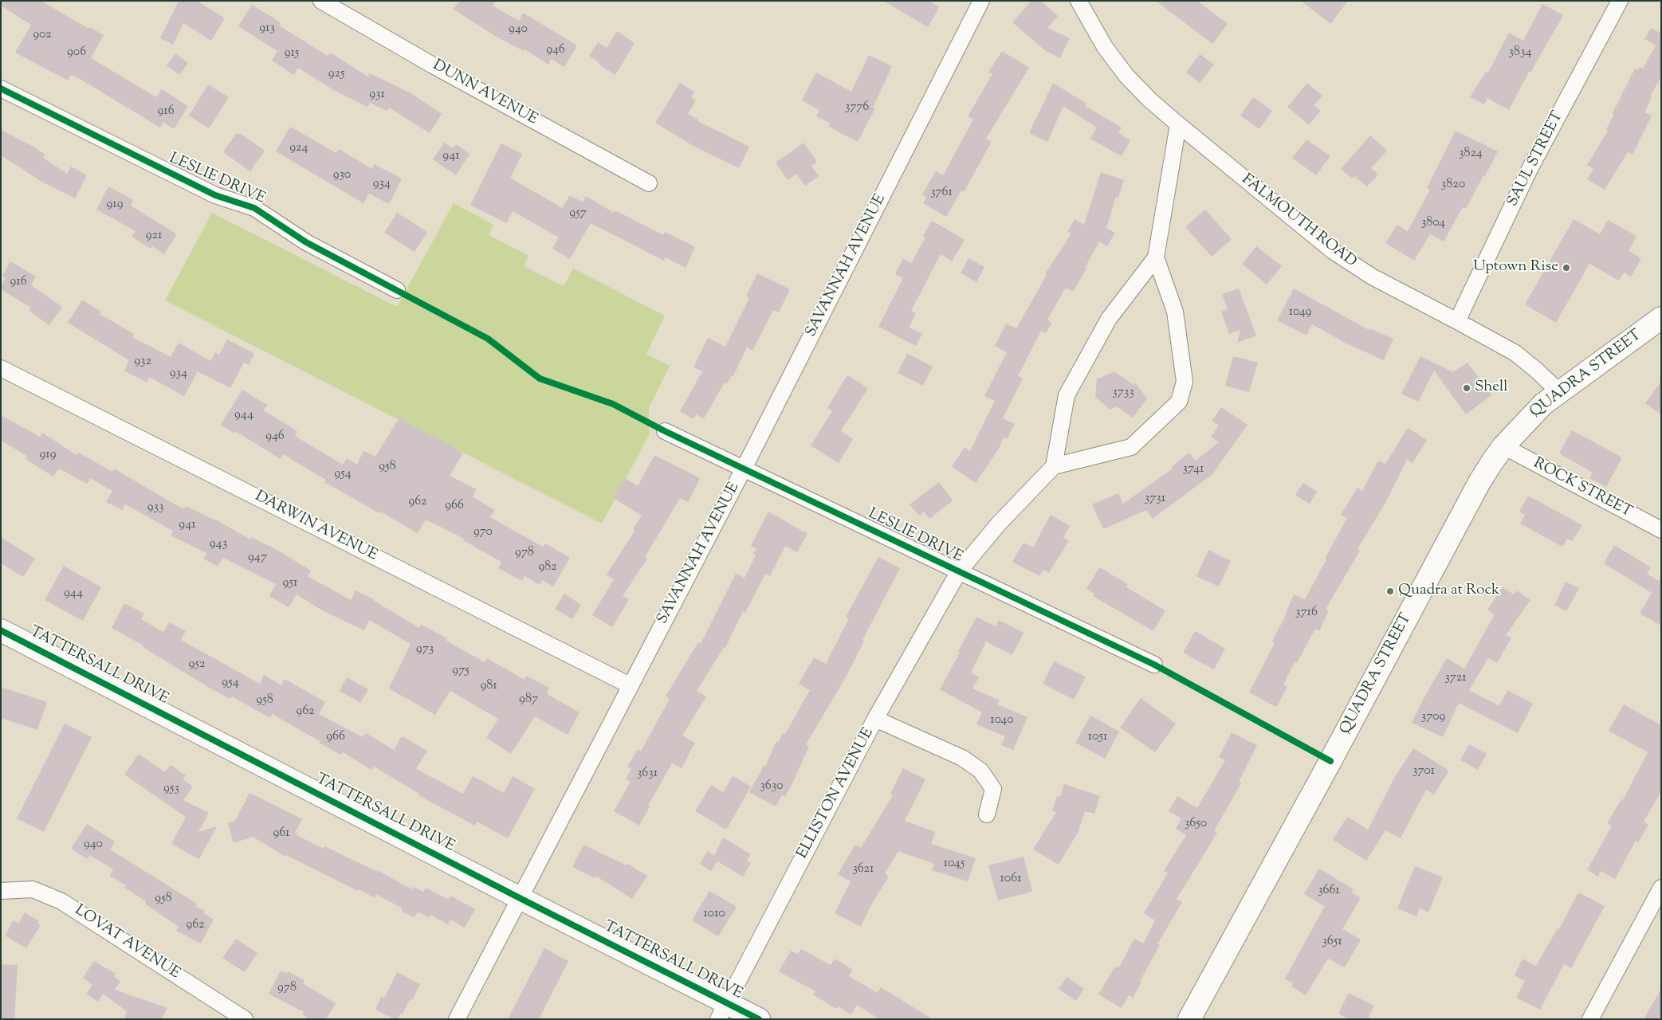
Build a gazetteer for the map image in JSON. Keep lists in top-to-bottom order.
{
  "streets": {
    "main road": ["QUADRA STREET", "TATTERSALL DRIVE"],
    "street": [
      "DUNN AVENUE",
      "SAUL STREET",
      "LESLIE DRIVE",
      "FALMOUTH ROAD",
      "SAVANNAH AVENUE",
      "ROCK STREET",
      "DARWIN AVENUE",
      "ELLISTON AVENUE",
      "LOVAT AVENUE"
    ]
  },
  "crossings": [
    ["SAUL STREET", "FALMOUTH ROAD"],
    ["LESLIE DRIVE", "SAVANNAH AVENUE"],
    ["LESLIE DRIVE", "ELLISTON AVENUE"],
    ["FALMOUTH ROAD", "QUADRA STREET"],
    ["SAVANNAH AVENUE", "DARWIN AVENUE"],
    ["SAVANNAH AVENUE", "TATTERSALL DRIVE"],
    ["QUADRA STREET", "ROCK STREET"],
    ["TATTERSALL DRIVE", "ELLISTON AVENUE"]
  ],
  "places": ["Uptown Rise", "Shell", "Quadra at Rock"],
  "house_numbers": [
    "913",
    "940",
    "902",
    "946",
    "906",
    "3834",
    "915",
    "925",
    "931",
    "3776",
    "916",
    "924",
    "3824",
    "941",
    "930",
    "934",
    "3820",
    "3761",
    "919",
    "957",
    "3804",
    "921",
    "916",
    "1049",
    "932",
    "934",
    "3733",
    "944",
    "946",
    "919",
    "958",
    "3741",
    "954",
    "3731",
    "962",
    "966",
    "933",
    "941",
    "970",
    "943",
    "978",
    "947",
    "982",
    "951",
    "944",
    "3716",
    "973",
    "952",
    "975",
    "3721",
    "954",
    "981",
    "987",
    "958",
    "962",
    "3709",
    "1040",
    "966",
    "1051",
    "3701",
    "3631",
    "3630",
    "953",
    "3650",
    "961",
    "940",
    "1045",
    "3621",
    "1061",
    "3661",
    "958",
    "1010",
    "962",
    "3651",
    "978"
  ]
}
